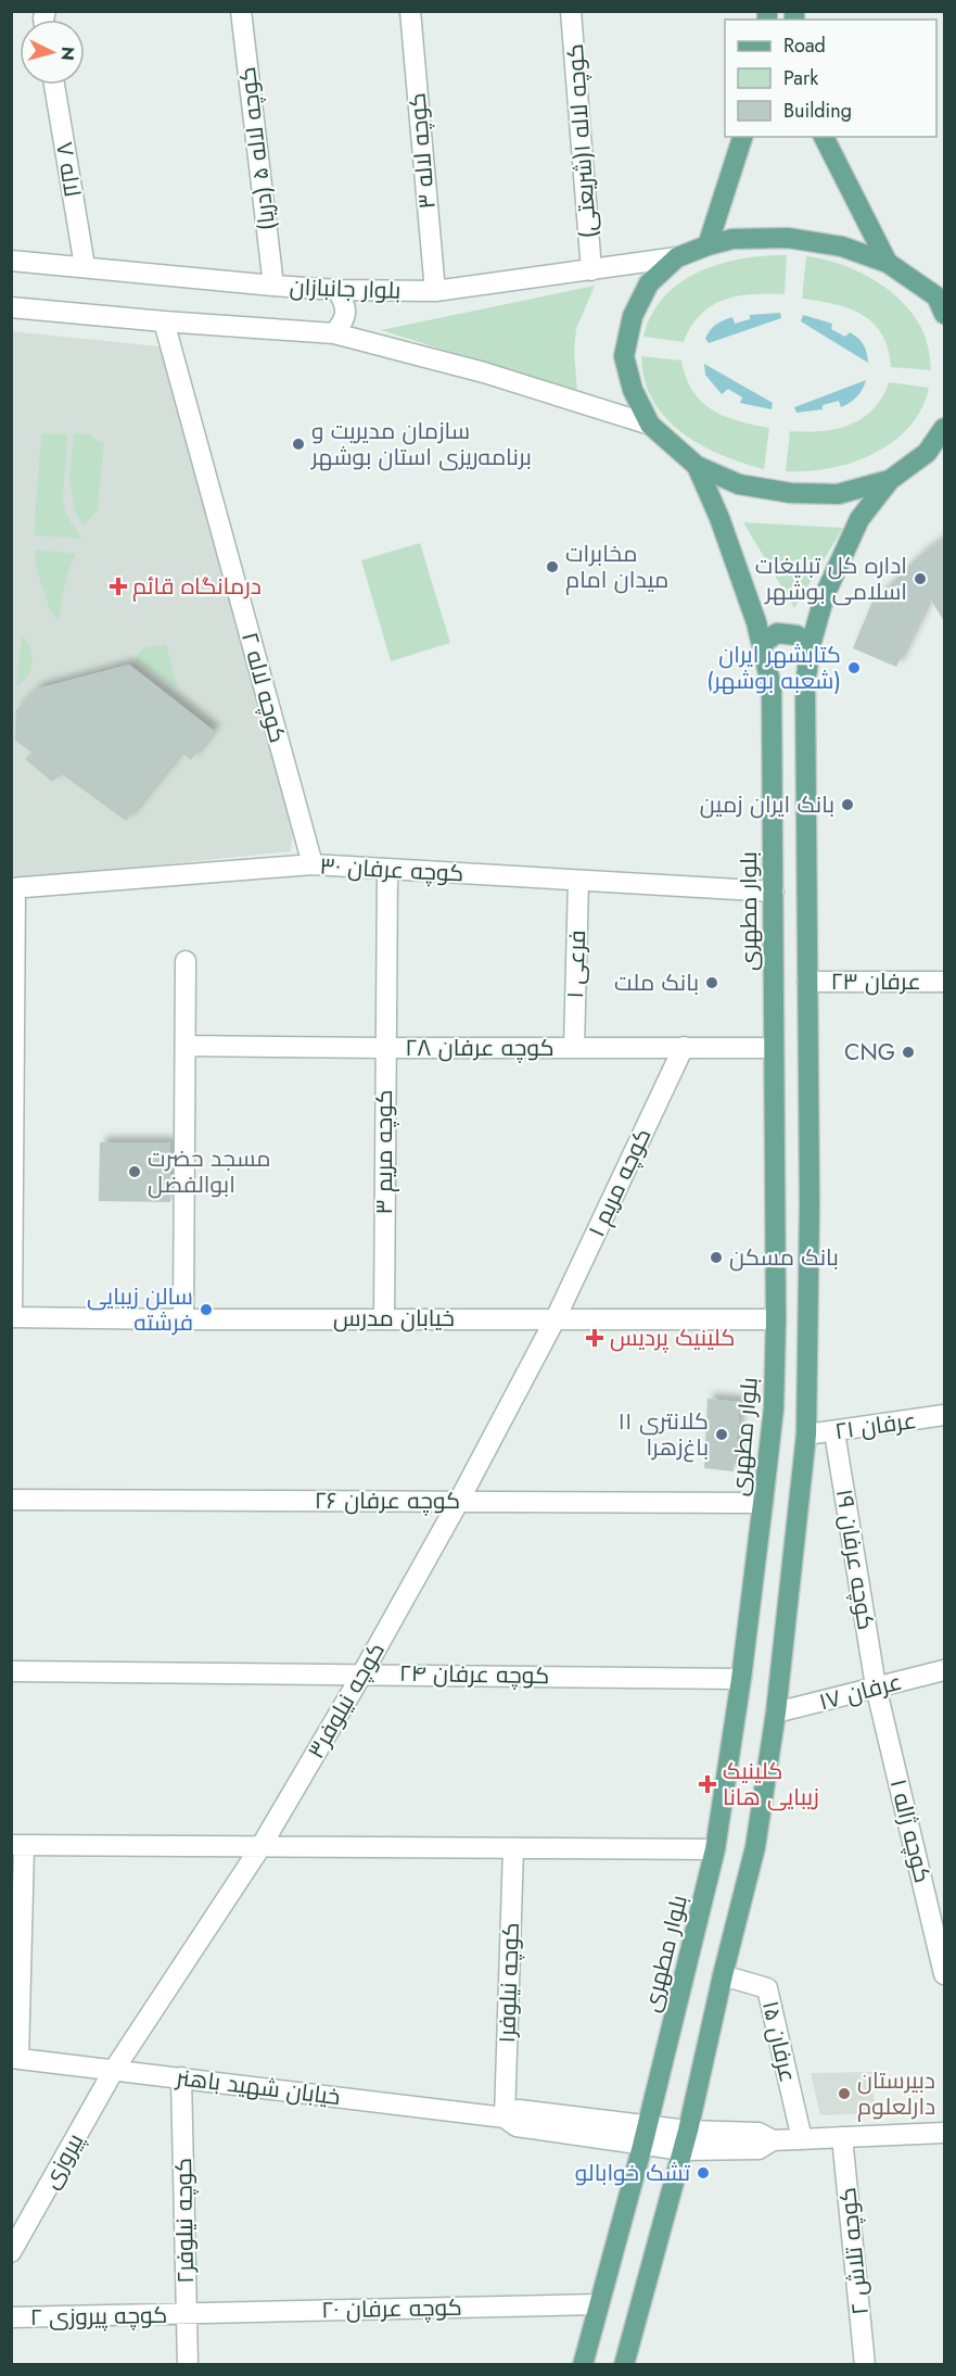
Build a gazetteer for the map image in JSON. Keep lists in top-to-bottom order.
{
  "streets": {
    "main road": ["بلوار مطهری"],
    "street": [
      "کوچه لاله ۱(شریعتی)",
      "کوچه لاله ۵ (دریا)",
      "کوچه لاله ۳",
      "لاله ۷",
      "بلوار جانبازان",
      "کوچه لاله ۲",
      "کوچه عرفان ۳۰",
      "فرعی ۱",
      "عرفان ۲۳",
      "کوچه عرفان ۲۸",
      "کوچه مریم ۳",
      "کوچه مریم ۱",
      "خیابان مدرس",
      "عرفان ۲۱",
      "کوچه عرفان ۲۶",
      "کوچه عرفان ۱۹",
      "کوچه عرفان ۲۴",
      "عرفان ۱۷",
      "کوچه نیلوفر۳",
      "کوچه ژاله ۱",
      "کوچه نیلوفر۱",
      "عرفان ۱۵",
      "خیابان شهید باهنر",
      "پیروزی",
      "کوچه نیلوفر۲",
      "کوچه تلاش ۲",
      "کوچه عرفان ۲۰",
      "کوچه پیروزی ۲"
    ]
  },
  "crossings": [
    ["کوچه لاله ۱(شریعتی)", "بلوار جانبازان"],
    ["کوچه لاله ۵ (دریا)", "بلوار جانبازان"],
    ["کوچه لاله ۳", "بلوار جانبازان"],
    ["لاله ۷", "بلوار جانبازان"],
    ["بلوار جانبازان", "کوچه لاله ۲"],
    ["کوچه لاله ۲", "کوچه عرفان ۳۰"],
    ["کوچه عرفان ۳۰", "بلوار مطهری"],
    ["کوچه عرفان ۳۰", "فرعی ۱"],
    ["کوچه عرفان ۳۰", "کوچه مریم ۳"],
    ["بلوار مطهری", "کوچه عرفان ۲۸"],
    ["بلوار مطهری", "خیابان مدرس"],
    ["بلوار مطهری", "کوچه عرفان ۲۶"],
    ["بلوار مطهری", "کوچه عرفان ۲۴"],
    ["بلوار مطهری", "خیابان شهید باهنر"],
    ["بلوار مطهری", "کوچه عرفان ۲۰"],
    ["فرعی ۱", "کوچه عرفان ۲۸"],
    ["کوچه عرفان ۲۸", "کوچه مریم ۳"],
    ["کوچه عرفان ۲۸", "کوچه مریم ۱"],
    ["کوچه مریم ۳", "خیابان مدرس"],
    ["کوچه مریم ۱", "خیابان مدرس"],
    ["کوچه مریم ۱", "کوچه نیلوفر۳"],
    ["خیابان مدرس", "کوچه نیلوفر۳"],
    ["عرفان ۲۱", "کوچه عرفان ۱۹"],
    ["کوچه عرفان ۲۶", "کوچه نیلوفر۳"],
    ["کوچه عرفان ۱۹", "عرفان ۱۷"],
    ["کوچه عرفان ۱۹", "کوچه ژاله ۱"],
    ["کوچه عرفان ۲۴", "کوچه نیلوفر۳"],
    ["عرفان ۱۷", "کوچه ژاله ۱"],
    ["کوچه نیلوفر۳", "خیابان شهید باهنر"],
    ["کوچه نیلوفر۳", "پیروزی"],
    ["کوچه نیلوفر۱", "خیابان شهید باهنر"],
    ["خیابان شهید باهنر", "پیروزی"],
    ["خیابان شهید باهنر", "کوچه نیلوفر۲"],
    ["کوچه نیلوفر۲", "کوچه عرفان ۲۰"],
    ["کوچه نیلوفر۲", "کوچه پیروزی ۲"],
    ["کوچه عرفان ۲۰", "کوچه پیروزی ۲"]
  ],
  "places": {
    "other": [
      "سازمان مدیریت و برنامه‌ریزی استان بوشهر",
      "مخابرات میدان امام",
      "اداره کل تبلیغات اسلامی بوشهر",
      "کتابشهر ایران (شعبه بوشهر)",
      "بانک ایران زمین",
      "بانک ملت",
      "CNG",
      "مسجد حضرت ابوالفضل",
      "بانک مسکن",
      "سالن زیبایی فرشته",
      "کلانتری ۱۱ باغ‌زهرا",
      "دبیرستان دارلعلوم",
      "تشک خوابالو"
    ],
    "health": ["درمانگاه قائم", "کلینیک پردیس", "کلینیک زیبایی هانا"]
  },
  "legend": ["Road", "Park", "Building"],
  "north": "right"
}
